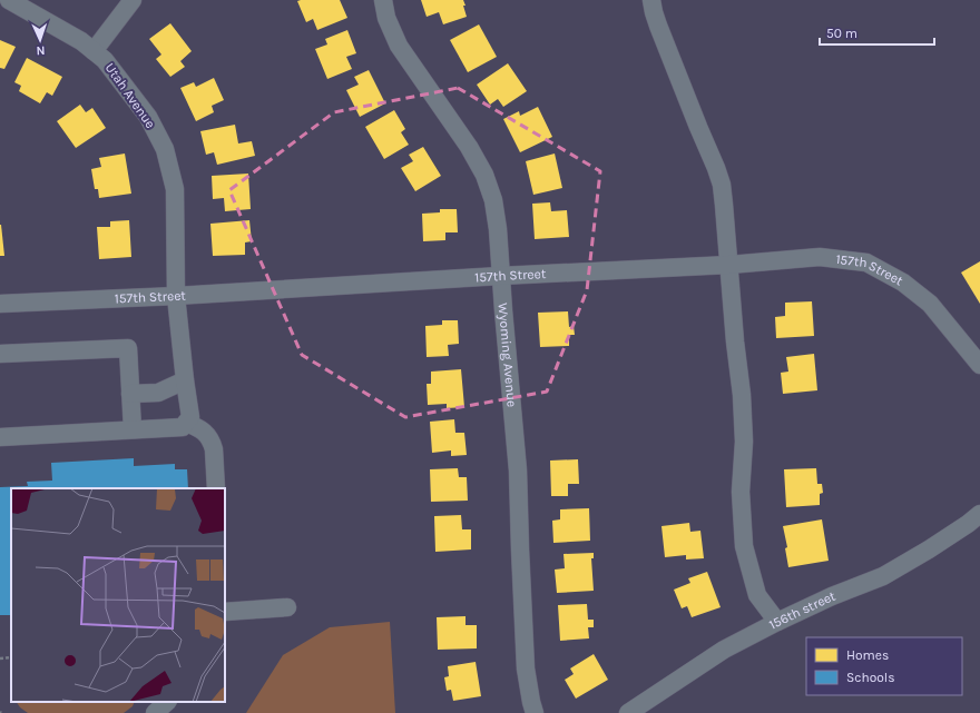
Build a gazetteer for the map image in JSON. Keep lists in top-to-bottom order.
{
  "streets": {
    "street": [
      "Utah Avenue",
      "157th Street",
      "Wyoming Avenue",
      "156th street"
    ]
  },
  "crossings": [
    ["Utah Avenue", "157th Street"],
    ["157th Street", "Wyoming Avenue"]
  ],
  "legend": ["Homes", "Schools"],
  "scale_bar": "50 m",
  "north": "bottom"
}
